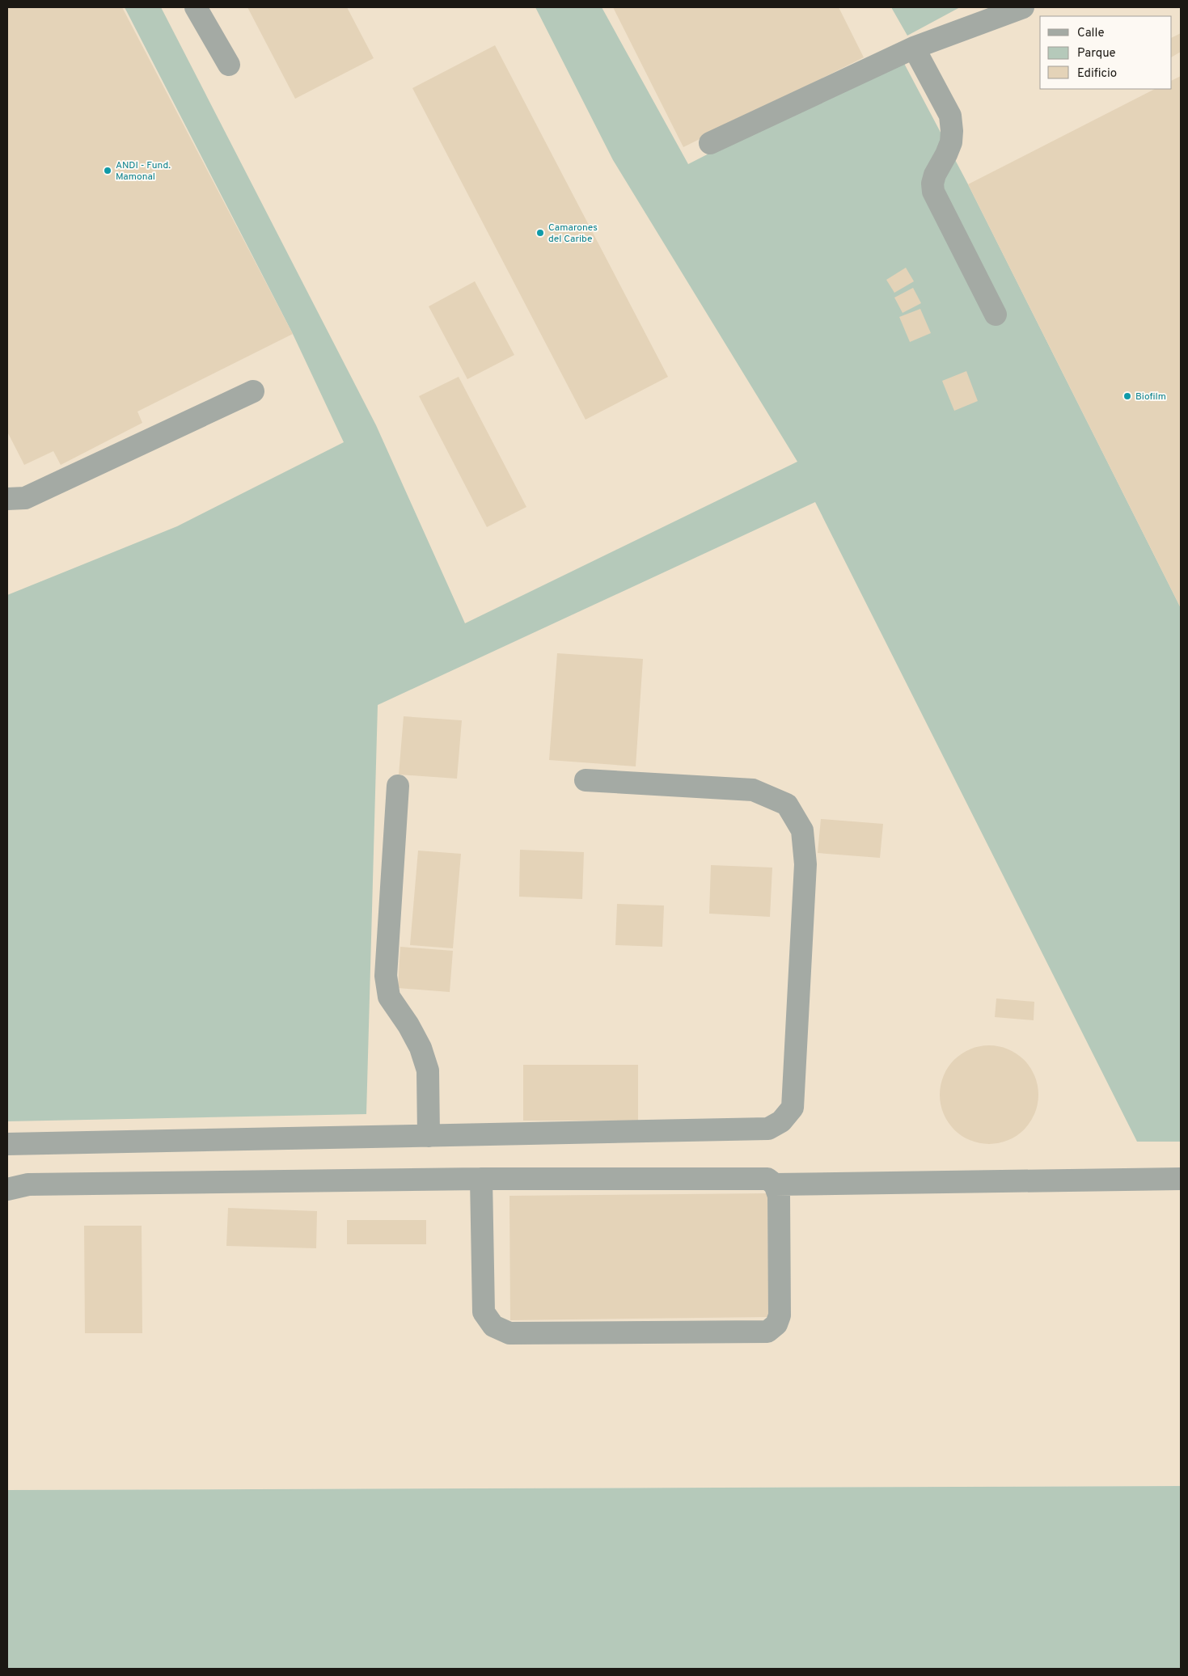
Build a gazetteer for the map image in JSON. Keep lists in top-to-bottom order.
{
  "places": ["ANDI - Fund. Mamonal", "Camarones del Caribe", "Biofilm"],
  "legend": ["Calle", "Parque", "Edificio"]
}
